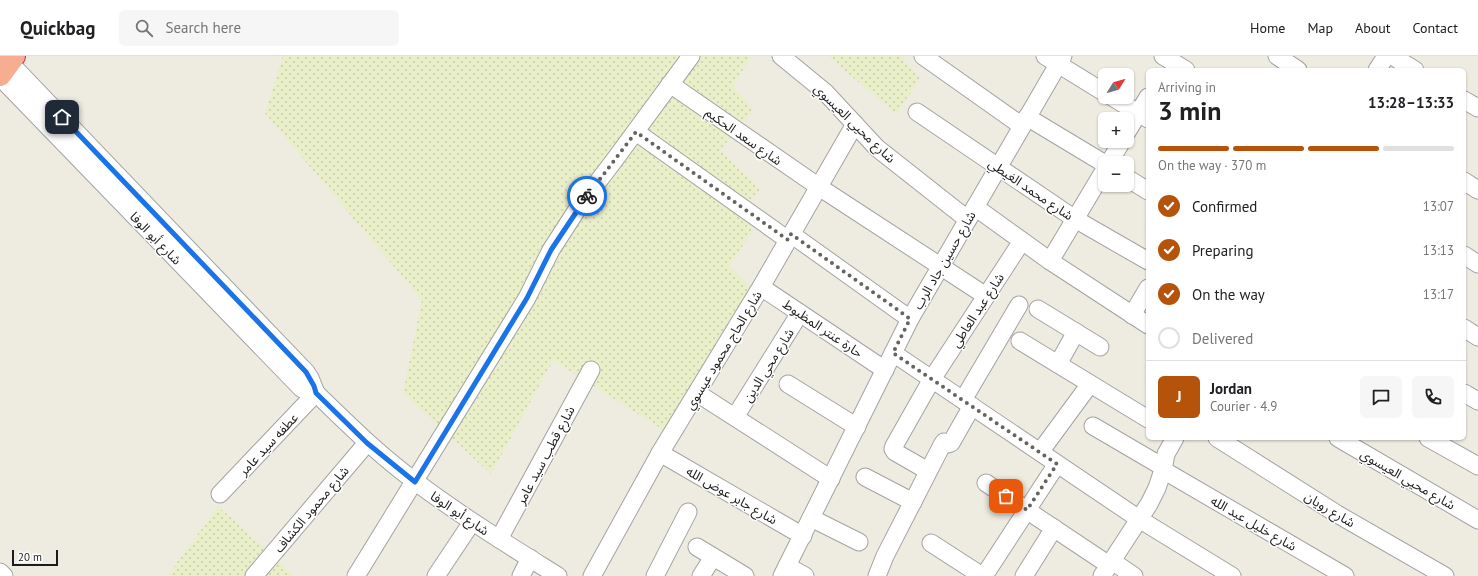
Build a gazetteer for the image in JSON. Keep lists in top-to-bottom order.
{
  "streets": {
    "street": [
      "شارع محيي العيسوي",
      "شارع سعد الحكيم",
      "شارع محمد الغيطي",
      "شارع أبو الوفا",
      "شارع حسين جاد الرب",
      "شارع عبد العاطي",
      "حارة عنتر المظبوط",
      "شارع الحاج محمود عيسوي",
      "شارع محي الدين",
      "عطفه سيد عامر",
      "شارع قطب سيد عامر",
      "شارع جابر عوض الله",
      "شارع محمود الكشاف",
      "شارع رويان",
      "شارع خليل عبد الله"
    ]
  },
  "crossings": [
    ["شارع محيي العيسوي", "شارع حسين جاد الرب"],
    ["شارع محيي العيسوي", "شارع عبد العاطي"],
    ["شارع محيي العيسوي", "شارع الحاج محمود عيسوي"],
    ["شارع سعد الحكيم", "شارع حسين جاد الرب"],
    ["شارع سعد الحكيم", "شارع عبد العاطي"],
    ["شارع سعد الحكيم", "شارع الحاج محمود عيسوي"],
    ["شارع محمد الغيطي", "شارع حسين جاد الرب"],
    ["شارع أبو الوفا", "عطفه سيد عامر"],
    ["شارع أبو الوفا", "شارع قطب سيد عامر"],
    ["شارع أبو الوفا", "شارع محمود الكشاف"],
    ["شارع حسين جاد الرب", "حارة عنتر المظبوط"],
    ["شارع حسين جاد الرب", "شارع جابر عوض الله"],
    ["حارة عنتر المظبوط", "شارع الحاج محمود عيسوي"],
    ["حارة عنتر المظبوط", "شارع محي الدين"],
    ["شارع الحاج محمود عيسوي", "شارع جابر عوض الله"]
  ],
  "scale_bar": "20 m",
  "north": "top right",
  "page": {
    "header": "Quickbag",
    "search": "Search here",
    "nav": [
      "Home",
      "Map",
      "About",
      "Contact"
    ],
    "map_buttons": ["+", "−"],
    "heading": ["3 min", "Arriving in", "13:28–13:33"],
    "panel": ["Jordan", "Courier · 4.9"],
    "bar": "On the way · 370 m",
    "list": [
      ["Confirmed", "13:07"],
      ["Preparing", "13:13"],
      ["On the way", "13:17"],
      "Delivered"
    ],
    "round": "J",
    "scale": "20 m"
  }
}
